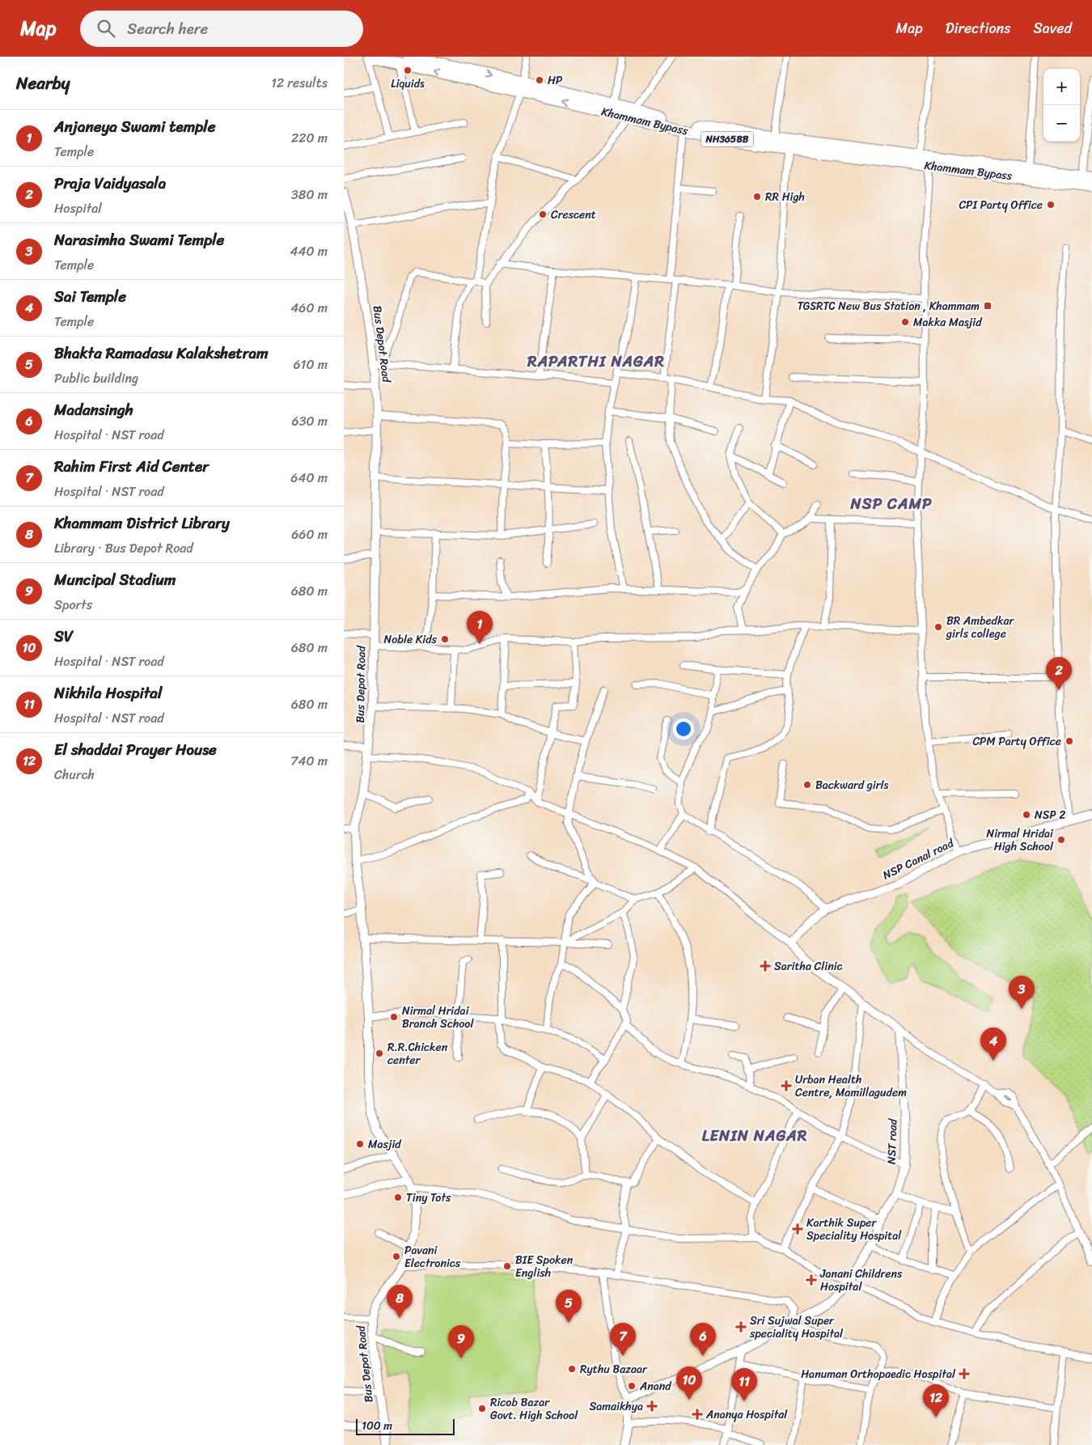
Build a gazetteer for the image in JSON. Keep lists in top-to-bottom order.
{
  "streets": {
    "highway": ["Khammam Bypass", "NH365BB"],
    "street": ["Bus Depot Road", "NSP Canal road", "NST road"]
  },
  "districts": ["RAPARTHI NAGAR", "NSP CAMP", "LENIN NAGAR"],
  "places": {
    "other": [
      "Liquids",
      "HP",
      "RR High",
      "CPI Party Office",
      "Crescent",
      "Makka Masjid",
      "BR Ambedkar girls college",
      "Noble Kids",
      "CPM Party Office",
      "Backward girls",
      "NSP 2",
      "Nirmal Hridai High School",
      "Nirmal Hridai Branch School",
      "R.R.Chicken center",
      "Masjid",
      "Tiny Tots",
      "Pavani Electronics",
      "BIE Spoken English",
      "Rythu Bazaar",
      "Anand",
      "Ricob Bazar Govt. High School"
    ],
    "transit": ["TGSRTC New Bus Station , Khammam"],
    "health": [
      "Saritha Clinic",
      "Urban Health Centre, Mamillagudem",
      "Karthik Super Speciality Hospital",
      "Janani Childrens Hospital",
      "Sri Sujwal Super speciality Hospital",
      "Hanuman Orthopaedic Hospital",
      "Samaikhya",
      "Ananya Hospital"
    ]
  },
  "scale_bar": "100 m",
  "page": {
    "header": "Map",
    "search": "Search here",
    "nav": ["Map", "Directions", "Saved"],
    "heading": ["Nearby", "12 results"],
    "map_buttons": ["+", "−"],
    "list": [
      {
        "mark": "1",
        "name": "Anjaneya Swami temple",
        "note": "Temple",
        "value": "220 m"
      },
      {
        "mark": "2",
        "name": "Praja Vaidyasala",
        "note": "Hospital",
        "value": "380 m"
      },
      {
        "mark": "3",
        "name": "Narasimha Swami Temple",
        "note": "Temple",
        "value": "440 m"
      },
      {
        "mark": "4",
        "name": "Sai Temple",
        "note": "Temple",
        "value": "460 m"
      },
      {
        "mark": "5",
        "name": "Bhakta Ramadasu Kalakshetram",
        "note": "Public building",
        "value": "610 m"
      },
      {
        "mark": "6",
        "name": "Madansingh",
        "note": "Hospital · NST road",
        "value": "630 m"
      },
      {
        "mark": "7",
        "name": "Rahim First Aid Center",
        "note": "Hospital · NST road",
        "value": "640 m"
      },
      {
        "mark": "8",
        "name": "Khammam District Library",
        "note": "Library · Bus Depot Road",
        "value": "660 m"
      },
      {
        "mark": "9",
        "name": "Muncipal Stadium",
        "note": "Sports",
        "value": "680 m"
      },
      {
        "mark": "10",
        "name": "SV",
        "note": "Hospital · NST road",
        "value": "680 m"
      },
      {
        "mark": "11",
        "name": "Nikhila Hospital",
        "note": "Hospital · NST road",
        "value": "680 m"
      },
      {
        "mark": "12",
        "name": "El shaddai Prayer House",
        "note": "Church",
        "value": "740 m"
      }
    ],
    "pins": [
      "1",
      "2",
      "3",
      "4",
      "8",
      "5",
      "6",
      "7",
      "9",
      "10",
      "11",
      "12"
    ],
    "scale": "100 m"
  }
}
